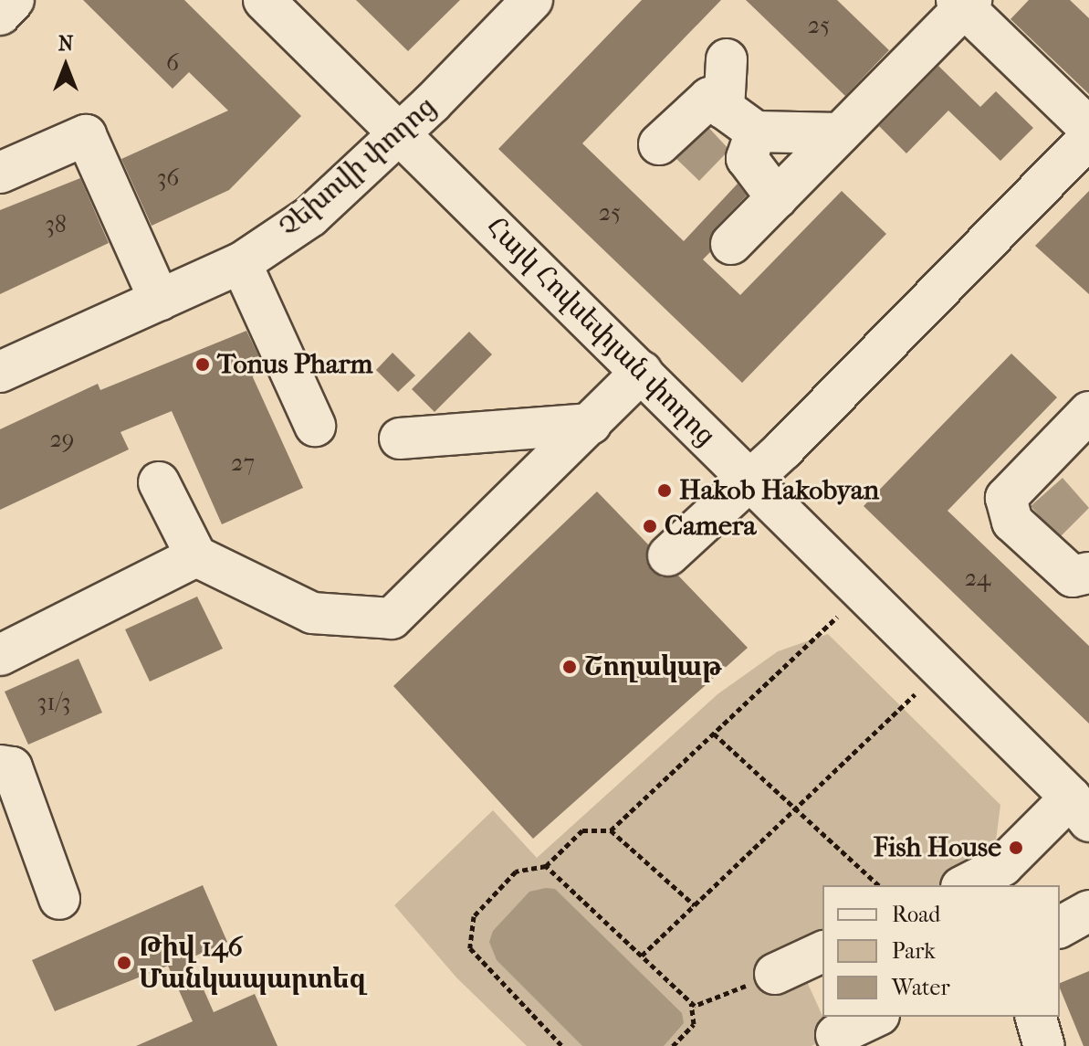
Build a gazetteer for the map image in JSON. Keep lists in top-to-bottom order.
{
  "streets": {
    "street": ["Չեխովի փողոց", "Հայկ Հովսեփյան փողոց"]
  },
  "crossings": [
    ["Չեխովի փողոց", "Հայկ Հովսեփյան փողոց"]
  ],
  "places": [
    "Tonus Pharm",
    "Hakob Hakobyan",
    "Camera",
    "Շողակաթ",
    "Fish House",
    "Թիվ 146 Մանկապարտեզ"
  ],
  "house_numbers": [
    "25",
    "6",
    "36",
    "25",
    "38",
    "29",
    "27",
    "24",
    "31/3"
  ],
  "legend": ["Road", "Park", "Water"],
  "north": "top"
}
